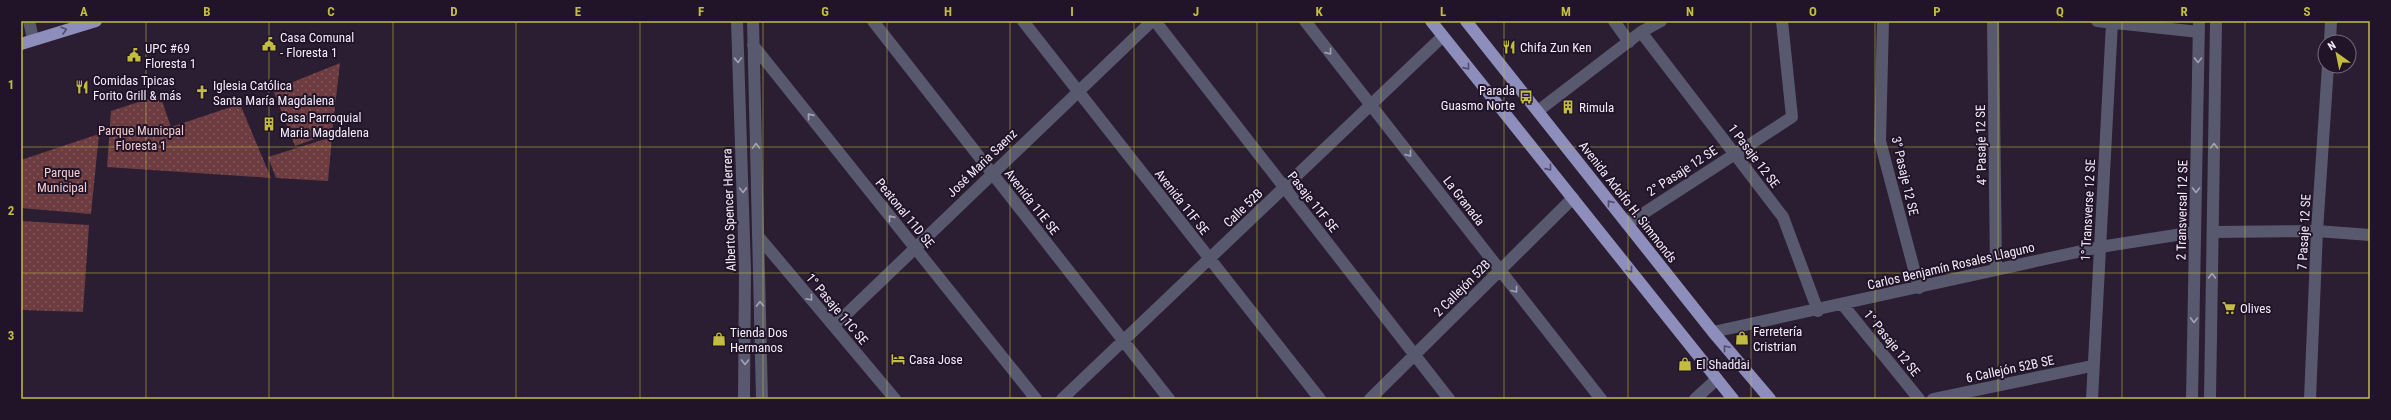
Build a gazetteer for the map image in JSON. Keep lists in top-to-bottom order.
{
  "streets": {
    "main road": ["Avenida Adolfo H. Simmonds"],
    "street": [
      "4° Pasaje 12 SE",
      "1 Pasaje 12 SE",
      "José Maria Saenz",
      "2° Pasaje 12 SE",
      "3° Pasaje 12 SE",
      "La Granada",
      "Avenida 11E SE",
      "Avenida 11F SE",
      "Pasaje 11F SE",
      "Calle 52B",
      "Alberto Spencer Herrera",
      "1° Transverse 12 SE",
      "2 Transversal 12 SE",
      "Peatonal 11D SE",
      "7 Pasaje 12 SE",
      "Carlos Benjamín Rosales Llaguno",
      "2 Callejón 52B",
      "1° Pasaje 11C SE",
      "1° Pasaje 12 SE",
      "6 Callejón 52B SE"
    ]
  },
  "crossings": [
    ["4° Pasaje 12 SE", "Carlos Benjamín Rosales Llaguno"],
    ["1 Pasaje 12 SE", "2° Pasaje 12 SE"],
    ["1 Pasaje 12 SE", "Carlos Benjamín Rosales Llaguno"],
    ["José Maria Saenz", "Avenida 11E SE"],
    ["José Maria Saenz", "Avenida 11F SE"],
    ["José Maria Saenz", "Pasaje 11F SE"],
    ["José Maria Saenz", "Peatonal 11D SE"],
    ["José Maria Saenz", "1° Pasaje 11C SE"],
    ["2° Pasaje 12 SE", "Avenida Adolfo H. Simmonds"],
    ["3° Pasaje 12 SE", "Carlos Benjamín Rosales Llaguno"],
    ["La Granada", "Calle 52B"],
    ["La Granada", "2 Callejón 52B"],
    ["Avenida 11E SE", "Calle 52B"],
    ["Avenida 11F SE", "Calle 52B"],
    ["Pasaje 11F SE", "Calle 52B"],
    ["Pasaje 11F SE", "2 Callejón 52B"],
    ["Avenida Adolfo H. Simmonds", "Carlos Benjamín Rosales Llaguno"],
    ["1° Transverse 12 SE", "Carlos Benjamín Rosales Llaguno"],
    ["1° Transverse 12 SE", "6 Callejón 52B SE"],
    ["2 Transversal 12 SE", "Carlos Benjamín Rosales Llaguno"],
    ["Carlos Benjamín Rosales Llaguno", "1° Pasaje 12 SE"]
  ],
  "one_way": ["La Granada", "Peatonal 11D SE", "1° Pasaje 11C SE"],
  "parks": ["Parque Municpal Floresta 1", "Parque Municipal"],
  "places": {
    "public building": ["Casa Comunal - Floresta 1", "UPC #69 Floresta 1"],
    "restaurant": ["Chifa Zun Ken", "Comidas Tpicas Forito Grill & más"],
    "church": ["Iglesia Católica Santa María Magdalena"],
    "bus stop": ["Parada Guasmo Norte"],
    "building": ["Rimula", "Casa Parroquial Maria Magdalena"],
    "supermarket": ["Olives"],
    "shop": ["Ferretería Cristrian", "Tienda Dos Hermanos", "El Shaddai"],
    "hotel": ["Casa Jose"]
  },
  "north": "top left",
  "grid": {
    "columns": [
      "A",
      "B",
      "C",
      "D",
      "E",
      "F",
      "G",
      "H",
      "I",
      "J",
      "K",
      "L",
      "M",
      "N",
      "O",
      "P",
      "Q",
      "R",
      "S"
    ],
    "rows": ["1", "2", "3"]
  }
}
